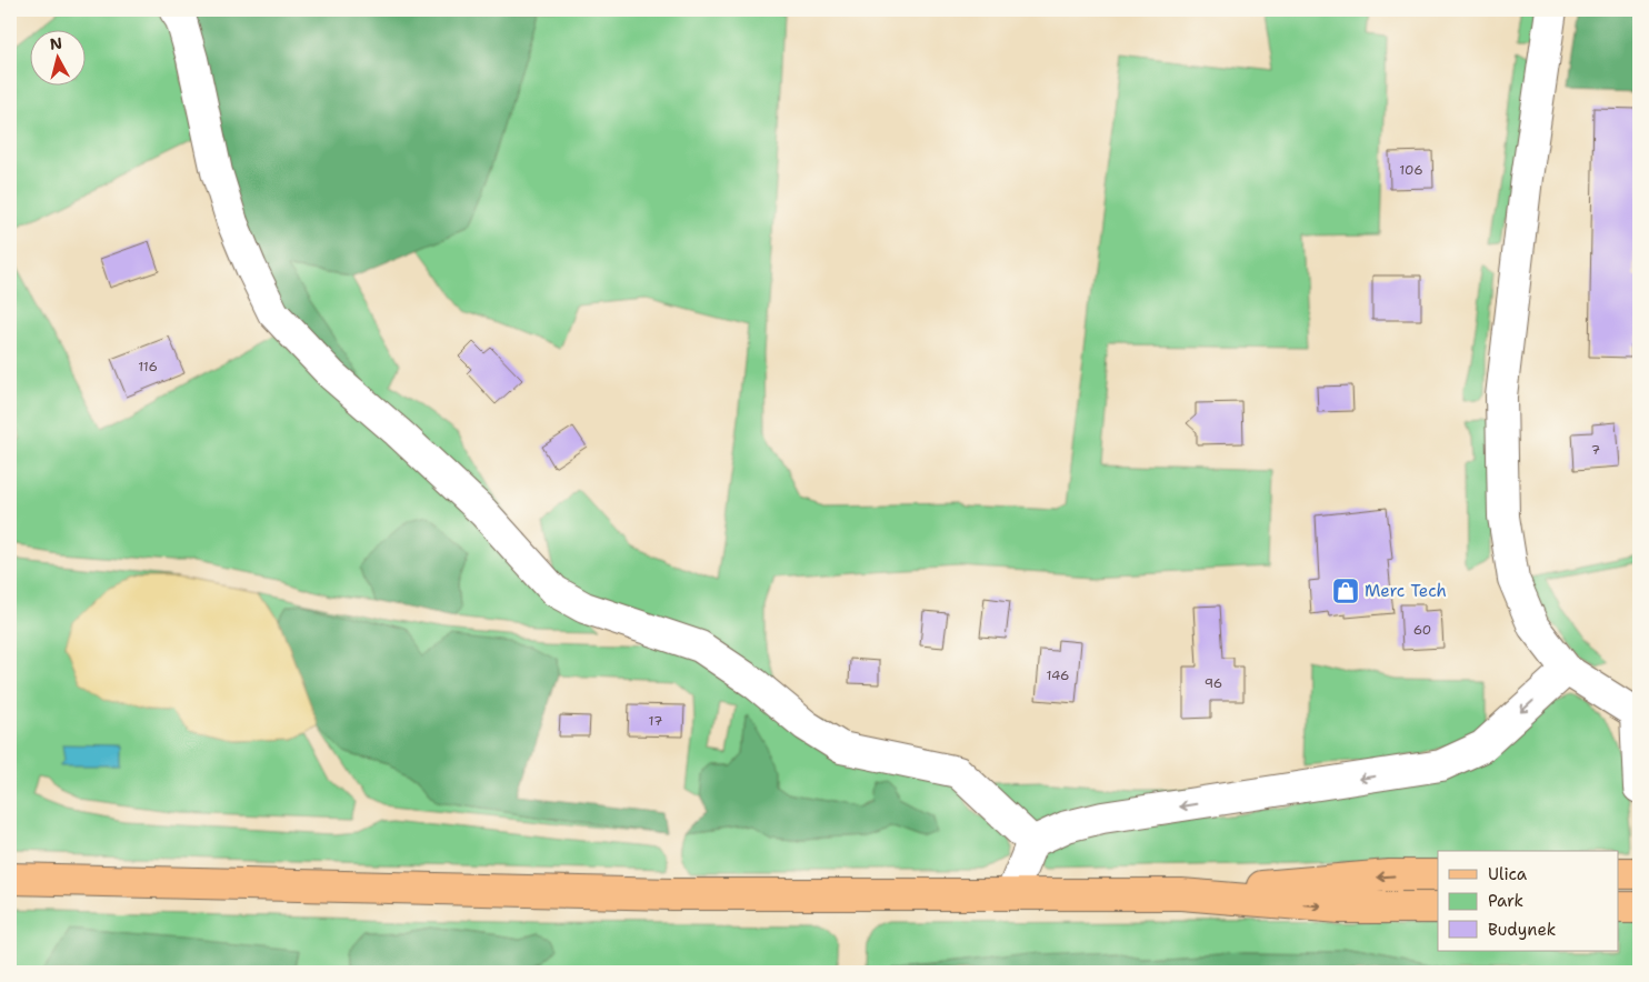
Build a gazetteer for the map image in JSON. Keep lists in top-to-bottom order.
{
  "places": {
    "shop": ["Merc Tech"]
  },
  "house_numbers": [
    "106",
    "116",
    "7",
    "60",
    "146",
    "96",
    "17"
  ],
  "legend": ["Ulica", "Park", "Budynek"],
  "north": "top"
}
